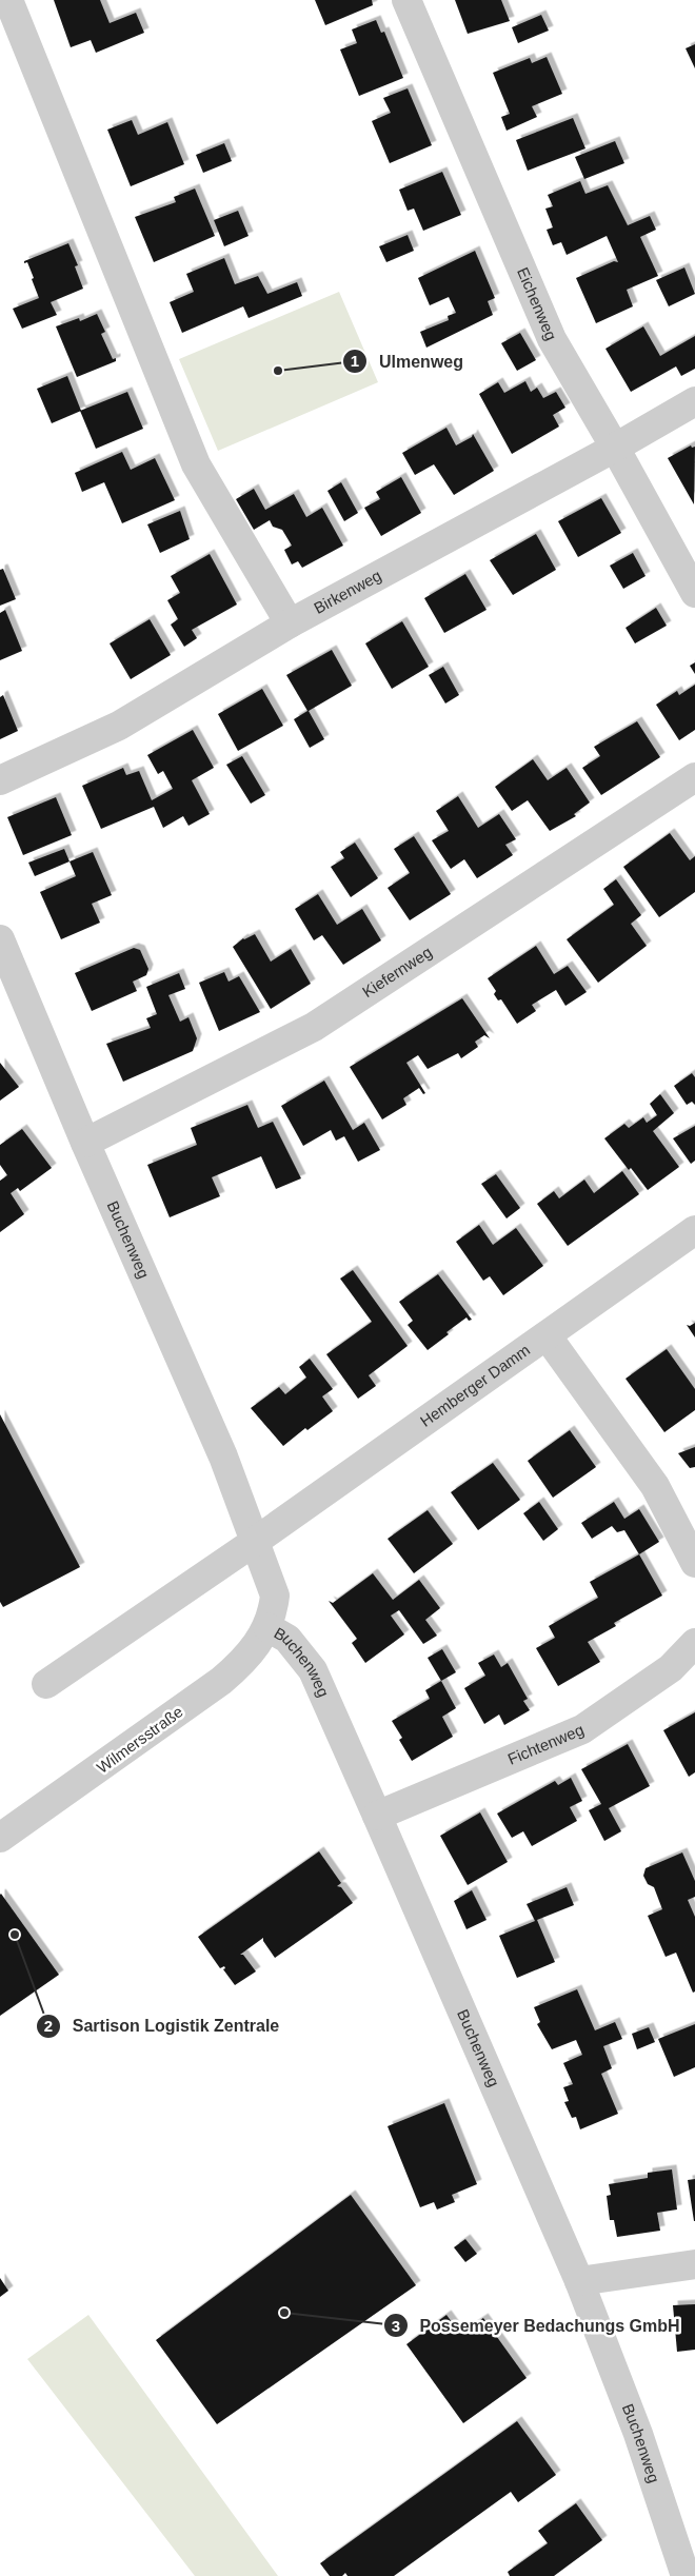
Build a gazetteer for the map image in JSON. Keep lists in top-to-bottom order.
{
  "streets": {
    "street": [
      "Eichenweg",
      "Birkenweg",
      "Kiefernweg",
      "Buchenweg",
      "Hemberger Damm",
      "Wilmersstraße",
      "Fichtenweg"
    ]
  },
  "crossings": [
    ["Eichenweg", "Birkenweg"],
    ["Kiefernweg", "Buchenweg"],
    ["Buchenweg", "Hemberger Damm"],
    ["Buchenweg", "Wilmersstraße"],
    ["Buchenweg", "Fichtenweg"]
  ],
  "places": ["Ulmenweg", "Sartison Logistik Zentrale", "Possemeyer Bedachungs GmbH"]
}
